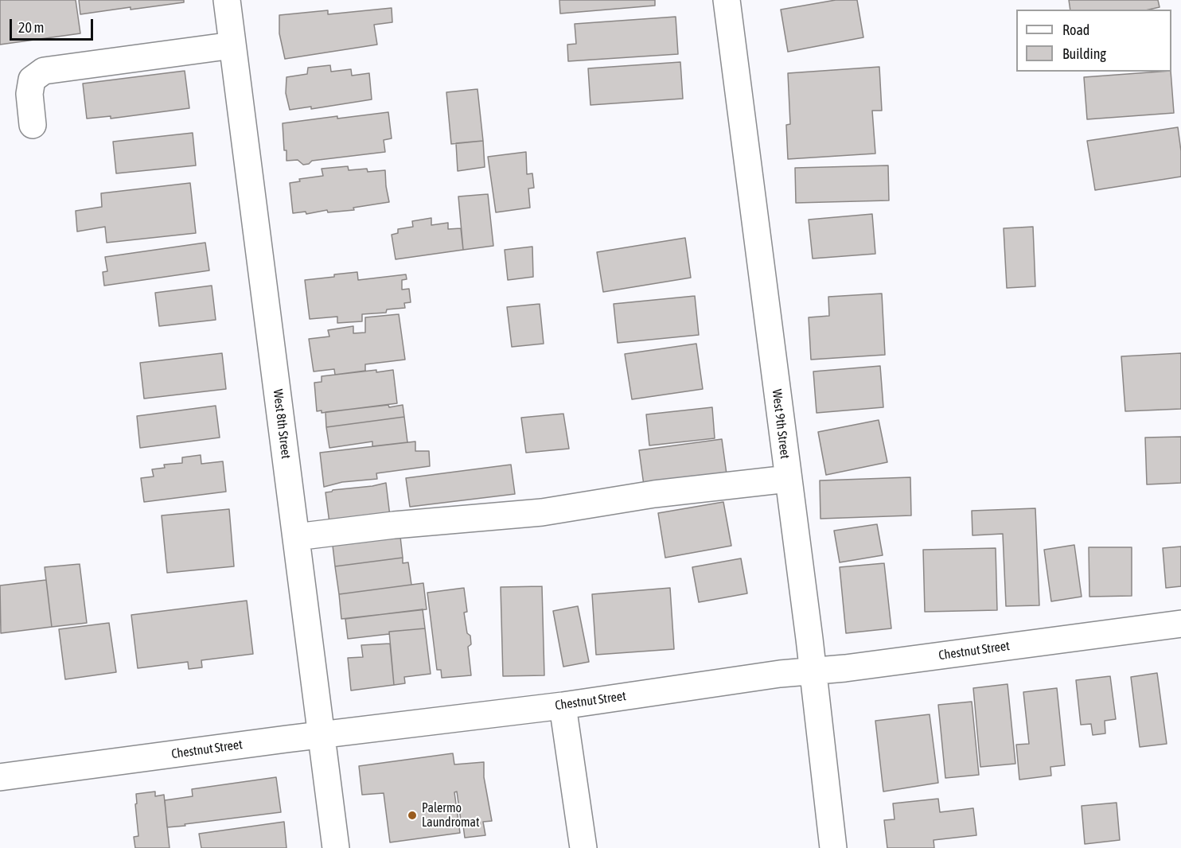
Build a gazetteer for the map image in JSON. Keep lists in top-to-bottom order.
{
  "streets": {
    "street": ["West 8th Street", "West 9th Street", "Chestnut Street"]
  },
  "crossings": [
    ["West 8th Street", "Chestnut Street"],
    ["West 9th Street", "Chestnut Street"]
  ],
  "places": ["Palermo Laundromat"],
  "legend": ["Road", "Building"],
  "scale_bar": "20 m"
}
